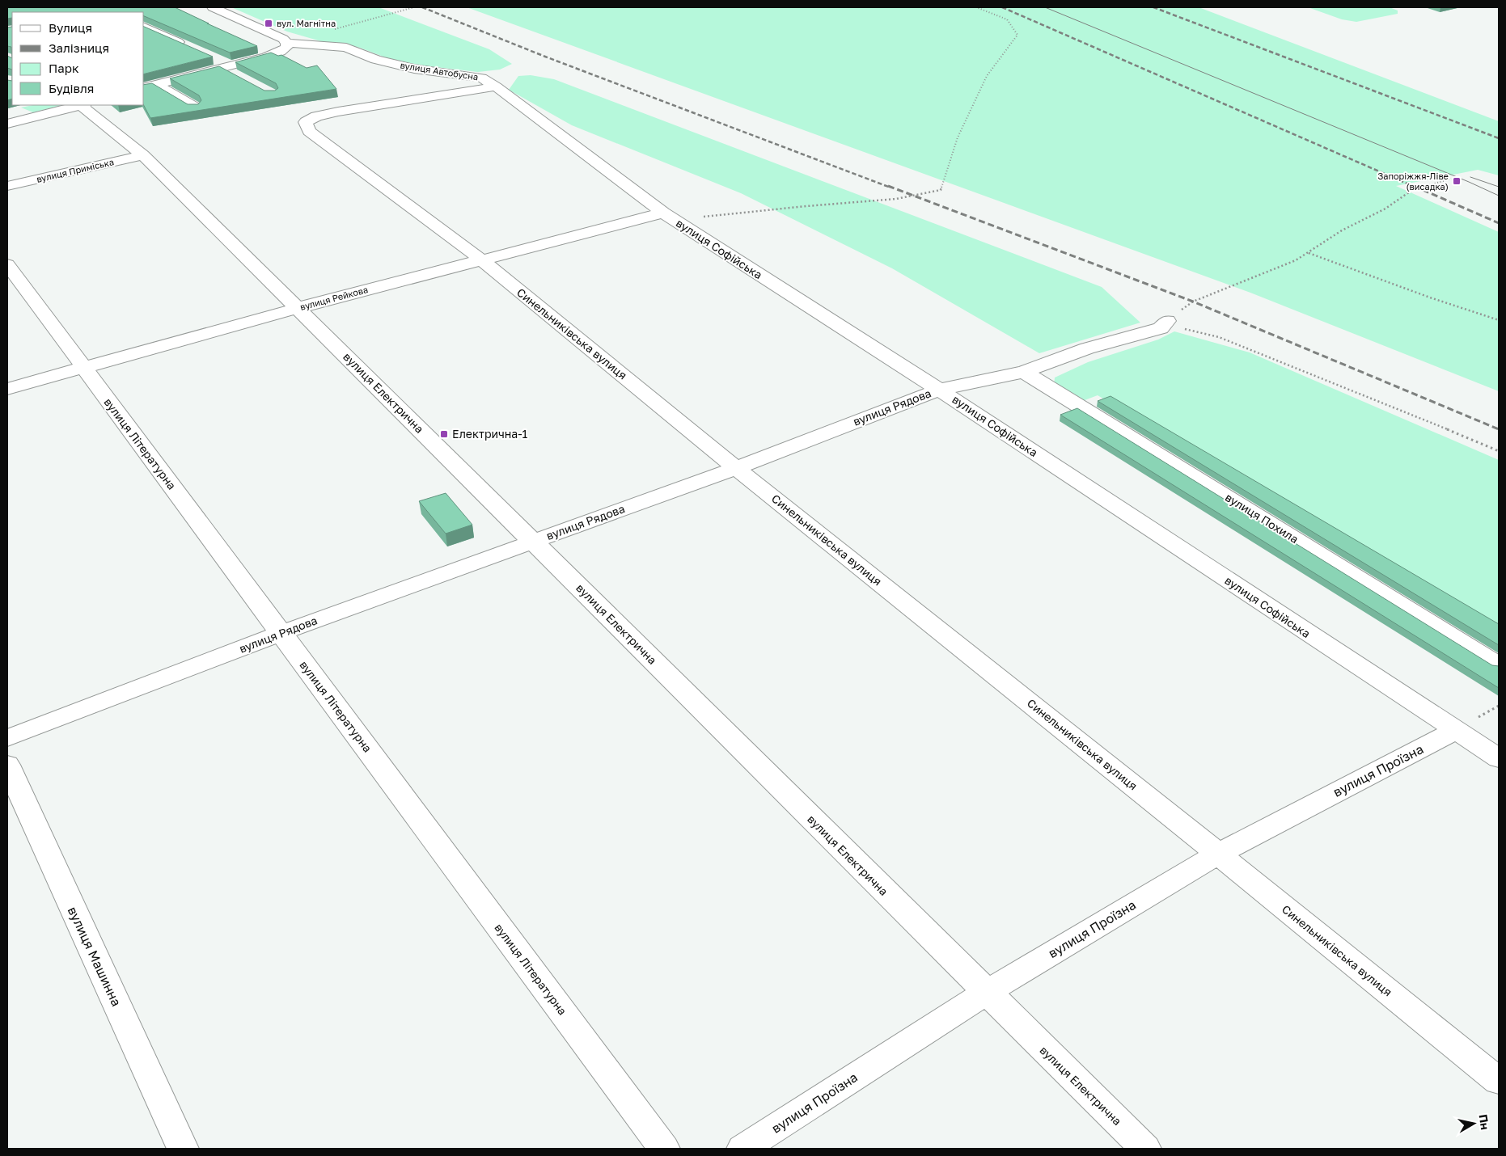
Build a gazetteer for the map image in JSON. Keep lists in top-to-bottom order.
{
  "streets": {
    "street": [
      "вулиця Автобусна",
      "вулиця Приміська",
      "вулиця Софійська",
      "вулиця Рейкова",
      "Синельниківська вулиця",
      "вулиця Електрична",
      "вулиця Рядова",
      "вулиця Літературна",
      "вулиця Похила",
      "вулиця Проїзна",
      "вулиця Машинна"
    ]
  },
  "crossings": [
    ["вулиця Автобусна", "вулиця Софійська"],
    ["вулиця Автобусна", "Синельниківська вулиця"],
    ["вулиця Приміська", "вулиця Електрична"],
    ["вулиця Софійська", "вулиця Рейкова"],
    ["вулиця Софійська", "Синельниківська вулиця"],
    ["вулиця Софійська", "вулиця Рядова"],
    ["вулиця Софійська", "вулиця Проїзна"],
    ["вулиця Рейкова", "Синельниківська вулиця"],
    ["вулиця Рейкова", "вулиця Електрична"],
    ["вулиця Рейкова", "вулиця Літературна"],
    ["Синельниківська вулиця", "вулиця Рядова"],
    ["Синельниківська вулиця", "вулиця Проїзна"],
    ["вулиця Електрична", "вулиця Рядова"],
    ["вулиця Електрична", "вулиця Проїзна"],
    ["вулиця Рядова", "вулиця Літературна"],
    ["вулиця Рядова", "вулиця Похила"]
  ],
  "places": {
    "transit": ["вул. Магнітна", "Запоріжжя-Ліве (висадка)", "Електрична-1"]
  },
  "legend": [
    "Вулиця",
    "Залізниця",
    "Парк",
    "Будівля"
  ],
  "north": "right"
}
